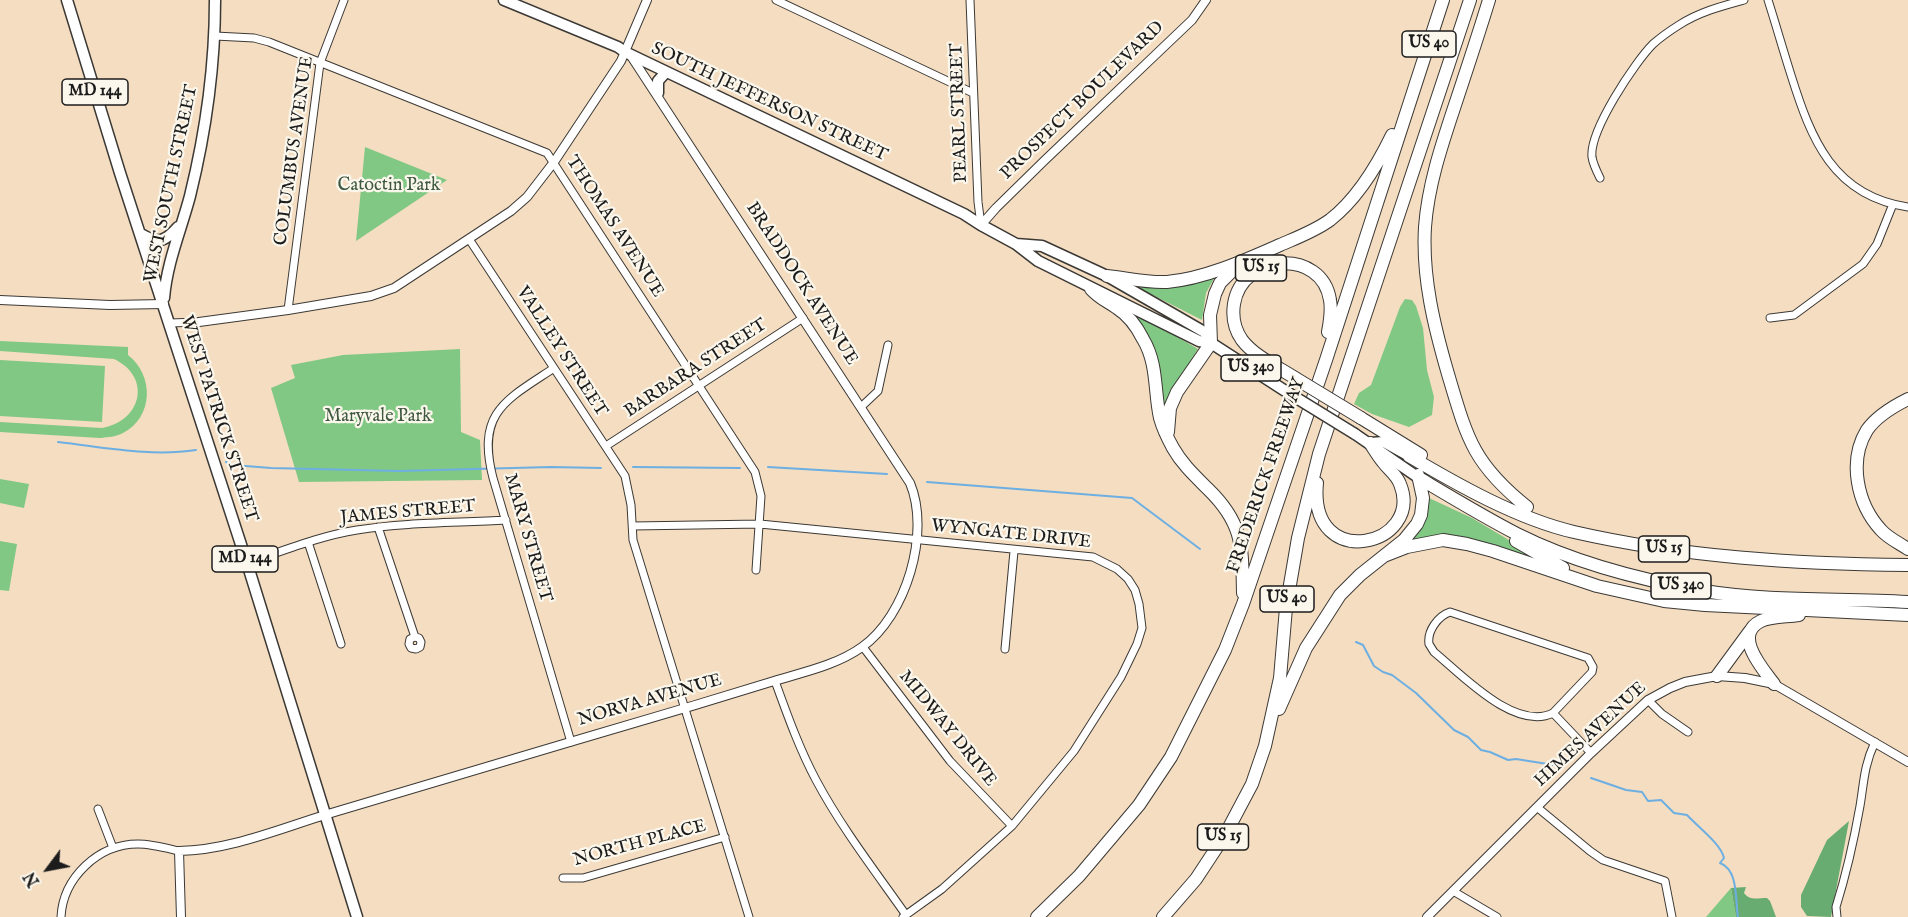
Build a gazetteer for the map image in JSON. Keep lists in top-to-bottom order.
{
  "streets": {
    "highway": [
      "US 40",
      "US 15",
      "US 340",
      "FREDERICK FREEWAY"
    ],
    "main road": [
      "MD 144",
      "SOUTH JEFFERSON STREET",
      "WEST SOUTH STREET",
      "WEST PATRICK STREET"
    ],
    "street": [
      "PROSPECT BOULEVARD",
      "PEARL STREET",
      "COLUMBUS AVENUE",
      "THOMAS AVENUE",
      "BRADDOCK AVENUE",
      "VALLEY STREET",
      "BARBARA STREET",
      "JAMES STREET",
      "WYNGATE DRIVE",
      "MARY STREET",
      "NORVA AVENUE",
      "MIDWAY DRIVE",
      "HIMES AVENUE",
      "NORTH PLACE"
    ]
  },
  "crossings": [
    ["US 40", "US 15"],
    ["PROSPECT BOULEVARD", "SOUTH JEFFERSON STREET"],
    ["PROSPECT BOULEVARD", "PEARL STREET"],
    ["SOUTH JEFFERSON STREET", "PEARL STREET"],
    ["SOUTH JEFFERSON STREET", "BRADDOCK AVENUE"],
    ["SOUTH JEFFERSON STREET", "US 340"],
    ["COLUMBUS AVENUE", "THOMAS AVENUE"],
    ["WEST SOUTH STREET", "THOMAS AVENUE"],
    ["WEST SOUTH STREET", "WEST PATRICK STREET"],
    ["THOMAS AVENUE", "BARBARA STREET"],
    ["THOMAS AVENUE", "WYNGATE DRIVE"],
    ["US 15", "FREDERICK FREEWAY"],
    ["BRADDOCK AVENUE", "BARBARA STREET"],
    ["BRADDOCK AVENUE", "WYNGATE DRIVE"],
    ["BRADDOCK AVENUE", "NORVA AVENUE"],
    ["VALLEY STREET", "BARBARA STREET"],
    ["VALLEY STREET", "WYNGATE DRIVE"],
    ["VALLEY STREET", "MARY STREET"],
    ["WEST PATRICK STREET", "JAMES STREET"],
    ["WEST PATRICK STREET", "NORVA AVENUE"],
    ["JAMES STREET", "MARY STREET"],
    ["WYNGATE DRIVE", "NORVA AVENUE"],
    ["WYNGATE DRIVE", "MIDWAY DRIVE"],
    ["MARY STREET", "NORVA AVENUE"],
    ["NORVA AVENUE", "MIDWAY DRIVE"]
  ],
  "parks": ["Catoctin Park", "Maryvale Park"],
  "north": "bottom left"
}
